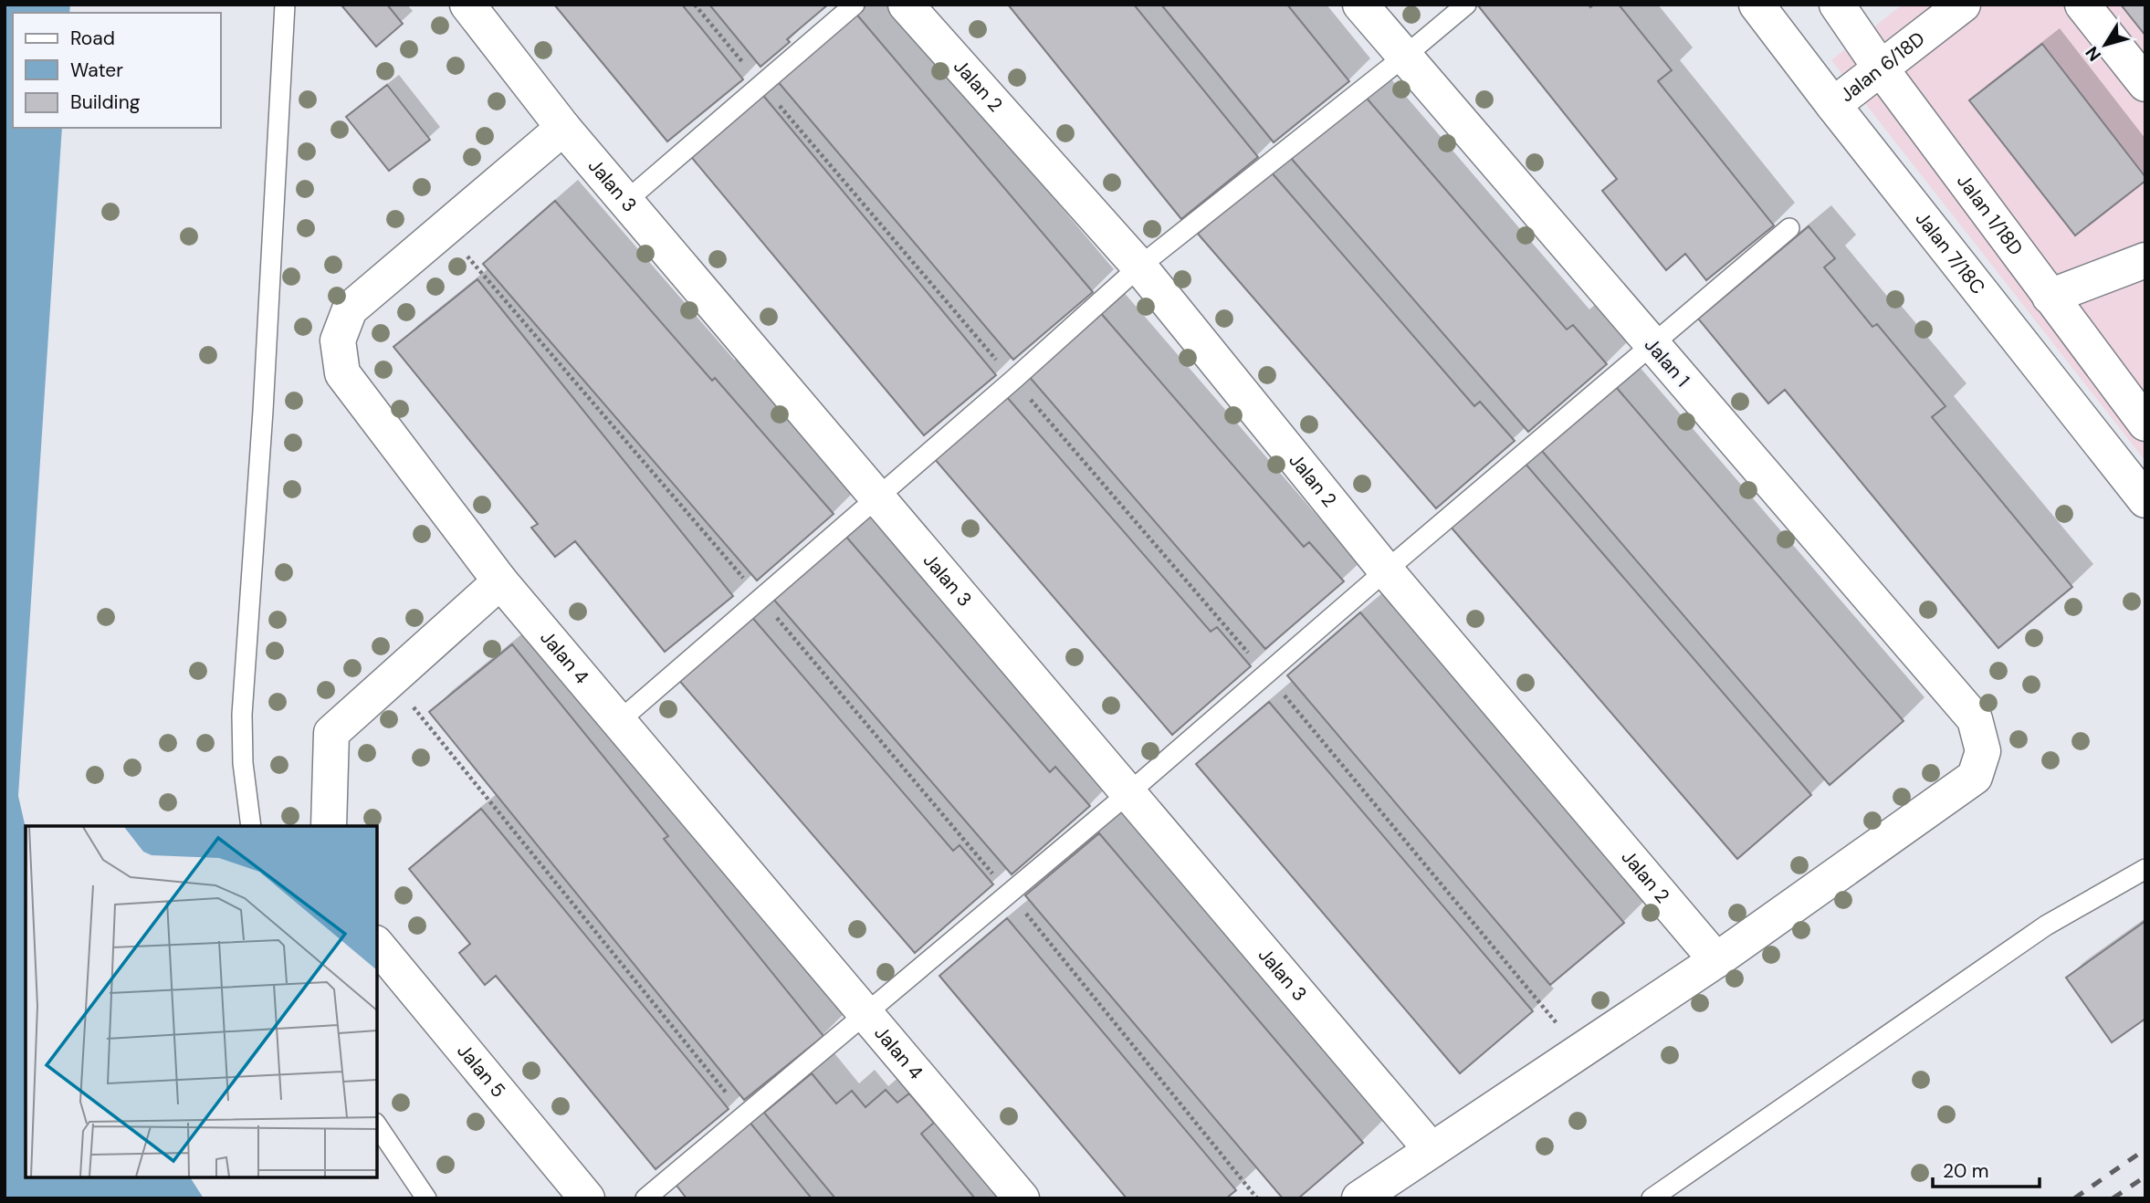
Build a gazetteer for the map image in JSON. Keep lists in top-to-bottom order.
{
  "streets": {
    "street": [
      "Jalan 6/18D",
      "Jalan 2",
      "Jalan 3",
      "Jalan 1/18D",
      "Jalan 7/18C",
      "Jalan 1",
      "Jalan 4",
      "Jalan 5"
    ]
  },
  "crossings": [
    ["Jalan 6/18D", "Jalan 1/18D"],
    ["Jalan 6/18D", "Jalan 7/18C"],
    ["Jalan 2", "Jalan 1"],
    ["Jalan 3", "Jalan 4"]
  ],
  "legend": ["Road", "Water", "Building"],
  "scale_bar": "20 m",
  "north": "bottom left"
}
